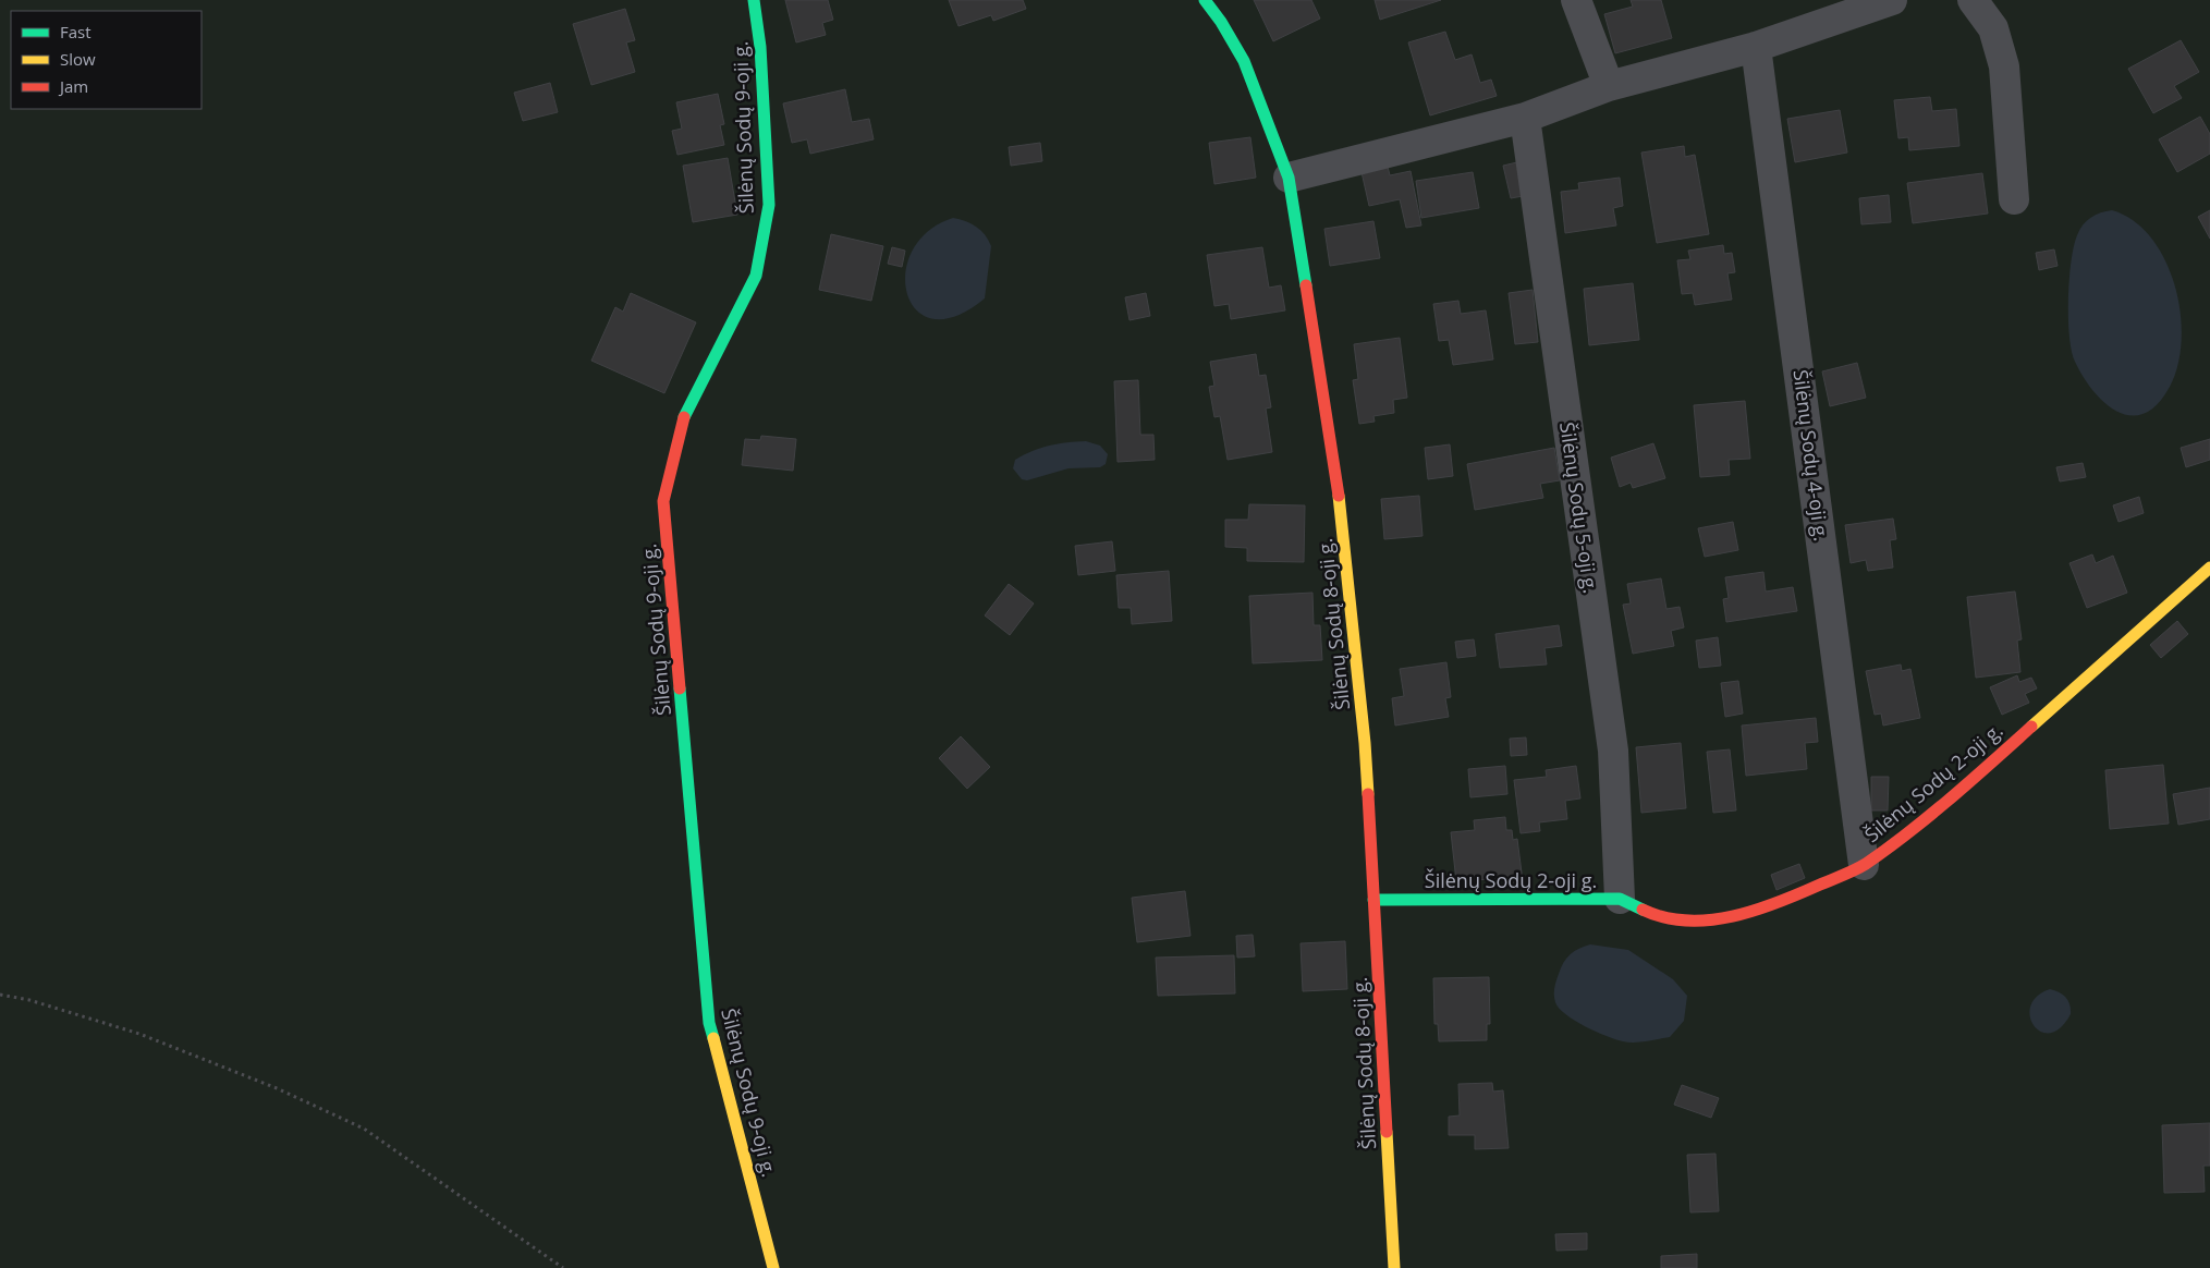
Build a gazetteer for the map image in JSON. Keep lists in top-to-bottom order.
{
  "streets": {
    "street": [
      "Šilėnų Sodų 9-oji g.",
      "Šilėnų Sodų 4-oji g.",
      "Šilėnų Sodų 5-oji g.",
      "Šilėnų Sodų 8-oji g.",
      "Šilėnų Sodų 2-oji g."
    ]
  },
  "crossings": [
    ["Šilėnų Sodų 4-oji g.", "Šilėnų Sodų 2-oji g."],
    ["Šilėnų Sodų 5-oji g.", "Šilėnų Sodų 2-oji g."],
    ["Šilėnų Sodų 8-oji g.", "Šilėnų Sodų 2-oji g."]
  ],
  "legend": ["Fast", "Slow", "Jam"]
}
